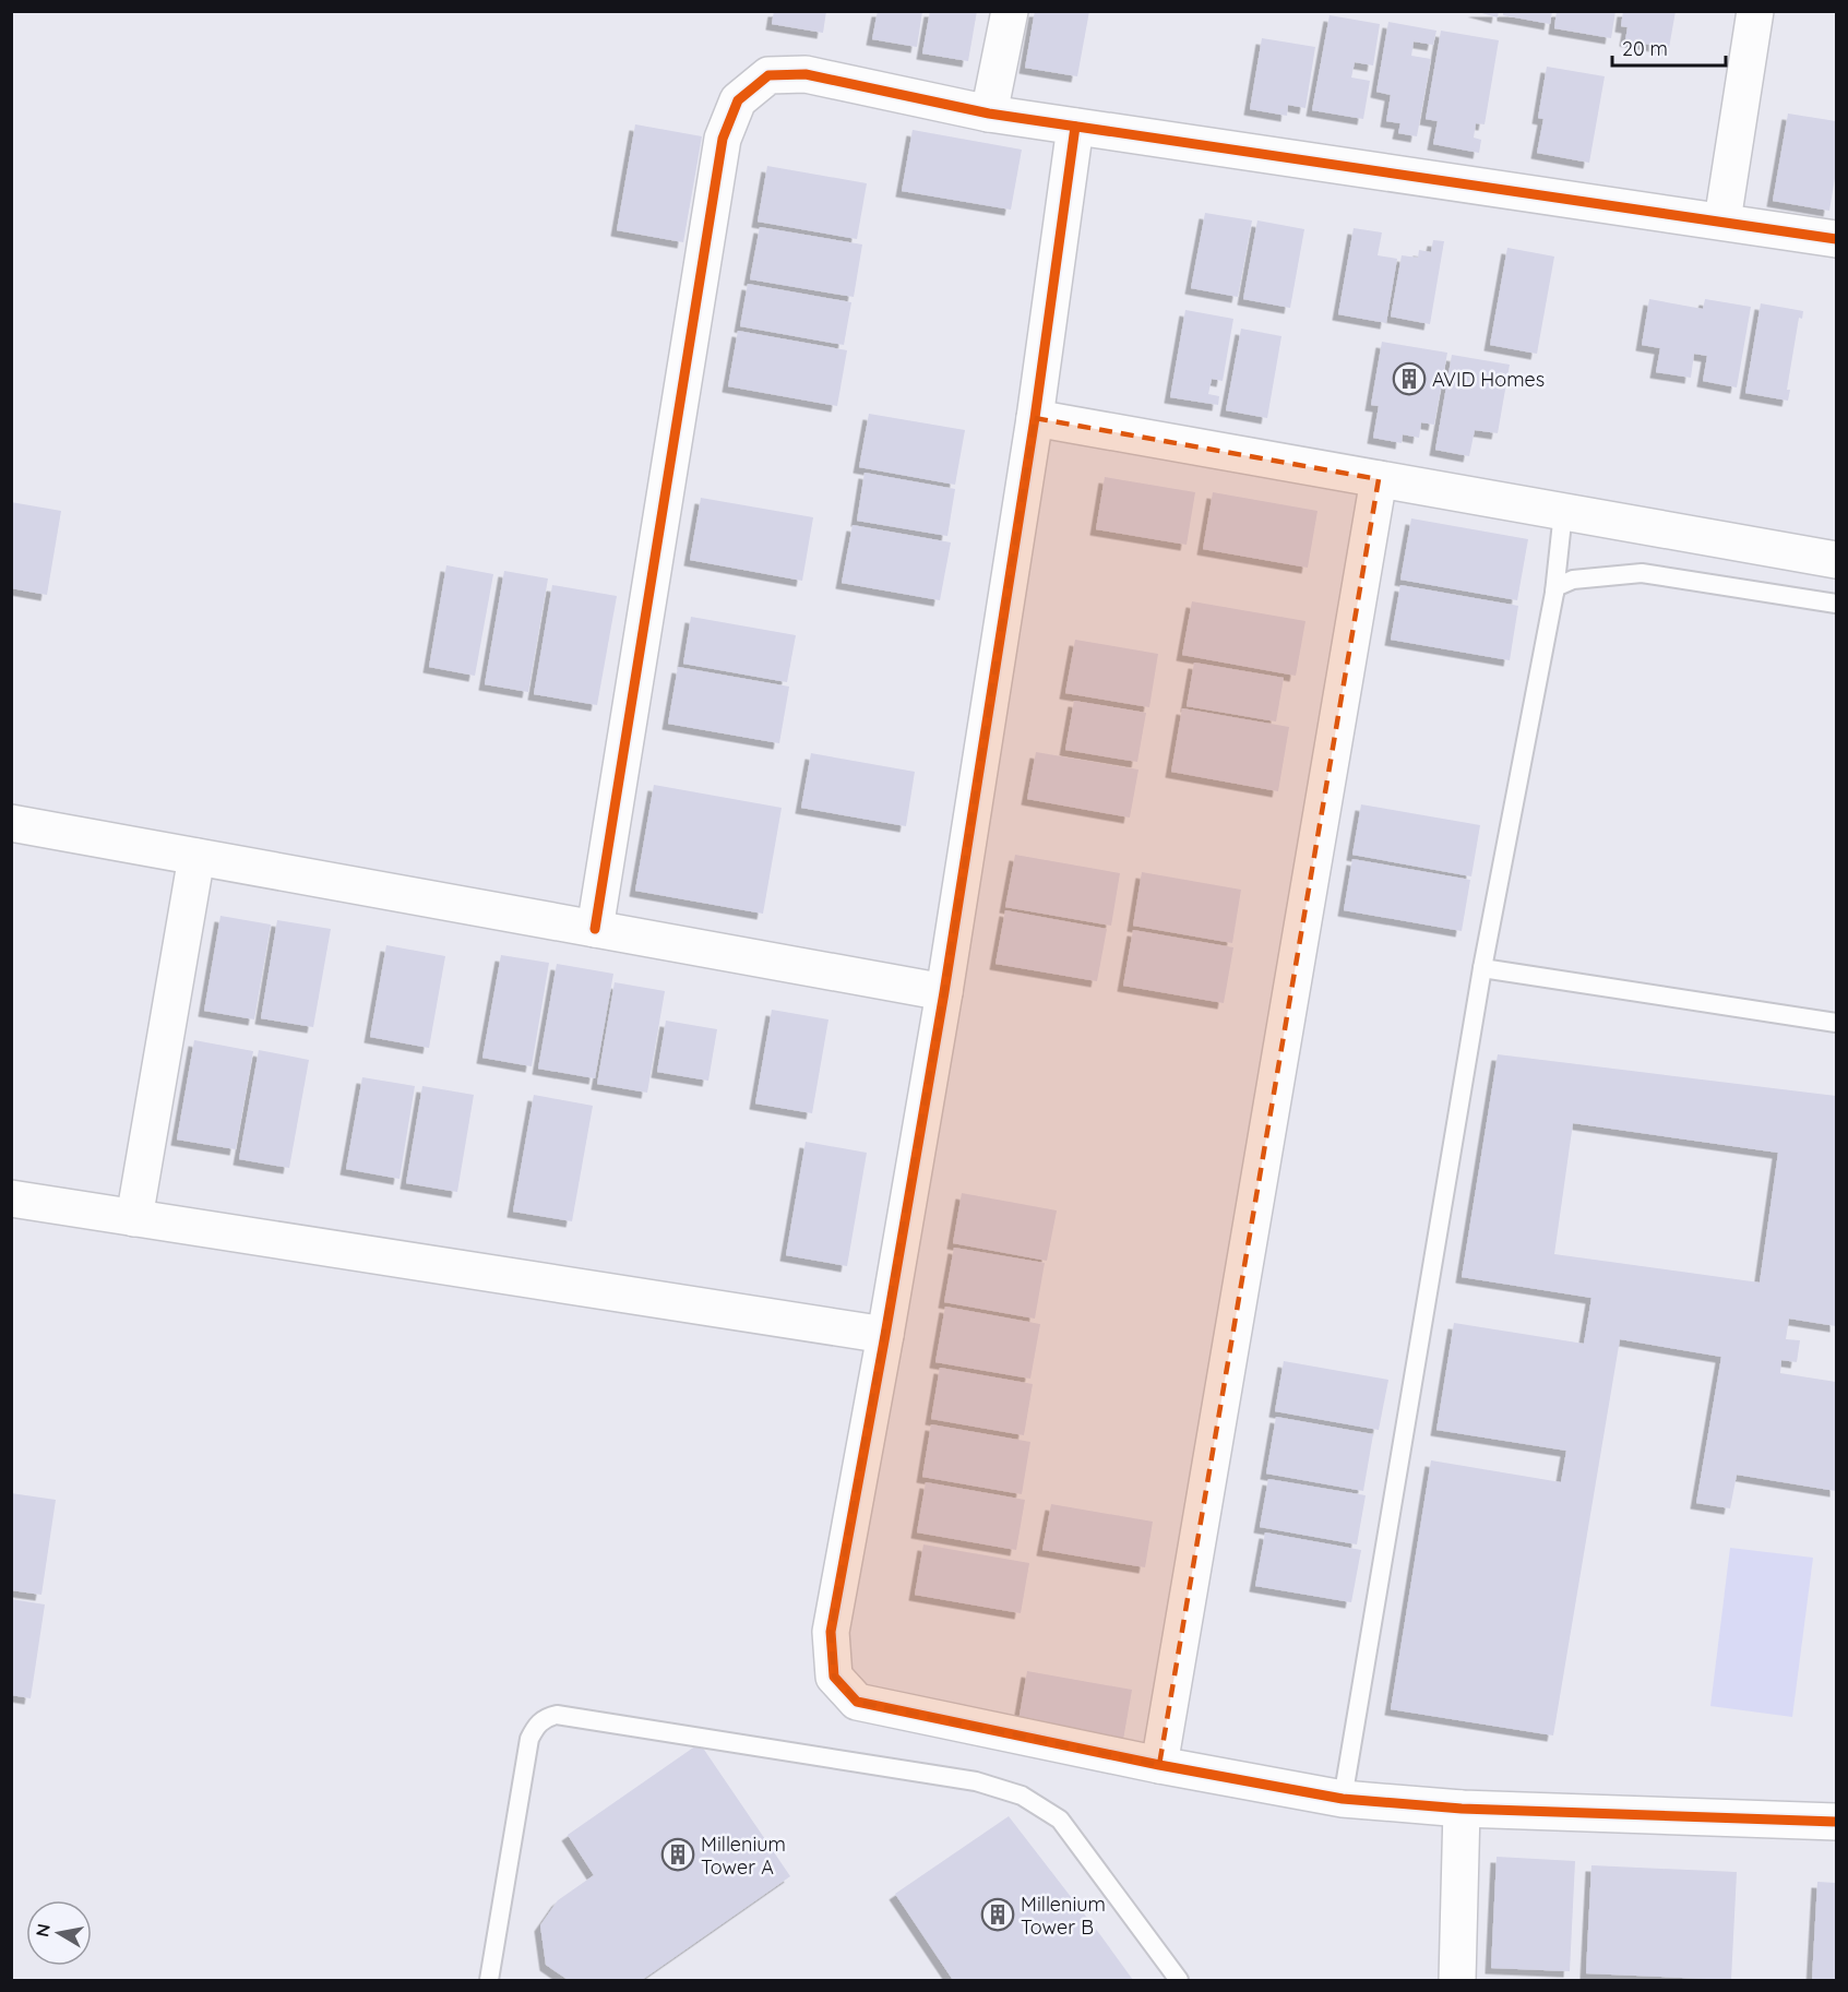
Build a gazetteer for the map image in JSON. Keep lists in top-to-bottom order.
{
  "places": {
    "building": ["AVID Homes", "Millenium Tower A", "Millenium Tower B"]
  },
  "scale_bar": "20 m",
  "north": "left"
}
